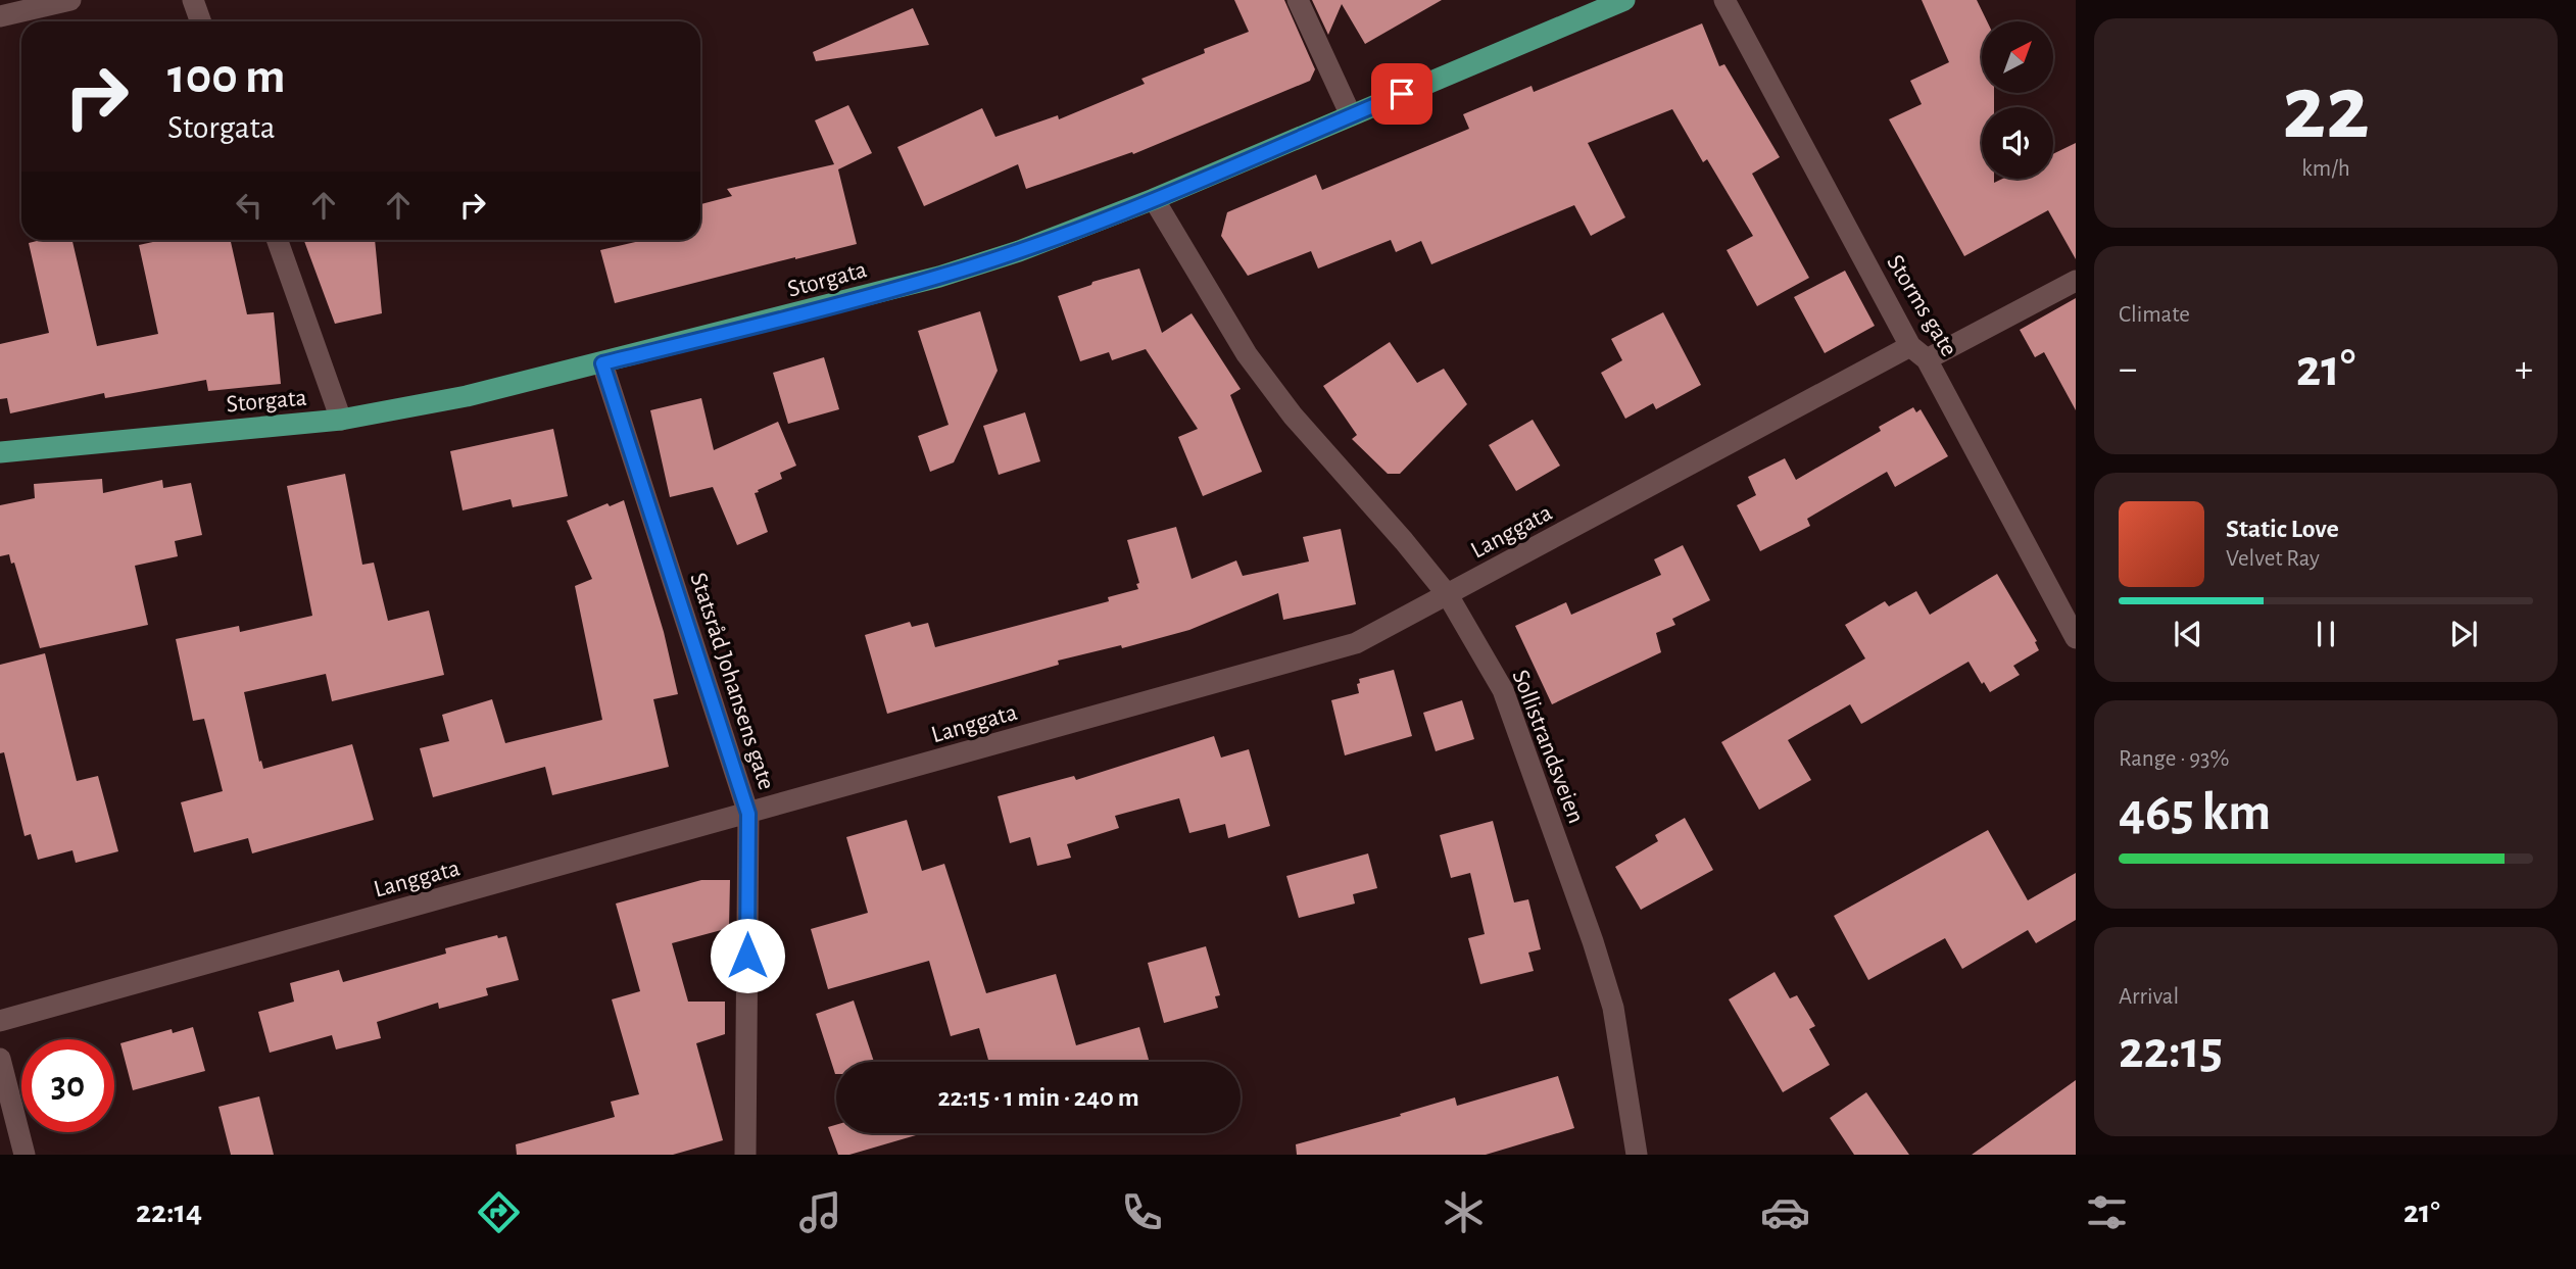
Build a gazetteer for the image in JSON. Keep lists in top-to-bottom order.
{
  "streets": {
    "main road": ["Storgata"],
    "street": [
      "Storms gate",
      "Langgata",
      "Statsråd Johansens gate",
      "Sollistrandsveien"
    ]
  },
  "crossings": [
    ["Storgata", "Statsråd Johansens gate"],
    ["Storgata", "Sollistrandsveien"],
    ["Storms gate", "Langgata"],
    ["Langgata", "Statsråd Johansens gate"],
    ["Langgata", "Sollistrandsveien"]
  ],
  "north": "top right",
  "page": {
    "tile": [
      ["22", "km/h"],
      "Climate",
      ["Range · 93%", "465 km"],
      ["Arrival", "22:15"]
    ],
    "turn": ["100 m", "Storgata"],
    "heat": ["−", "21°", "+"],
    "song": ["Static Love", "Velvet Ray"],
    "limit": "30",
    "trip": "22:15 · 1 min · 240 m",
    "tabs": ["22:14", "21°"]
  }
}
